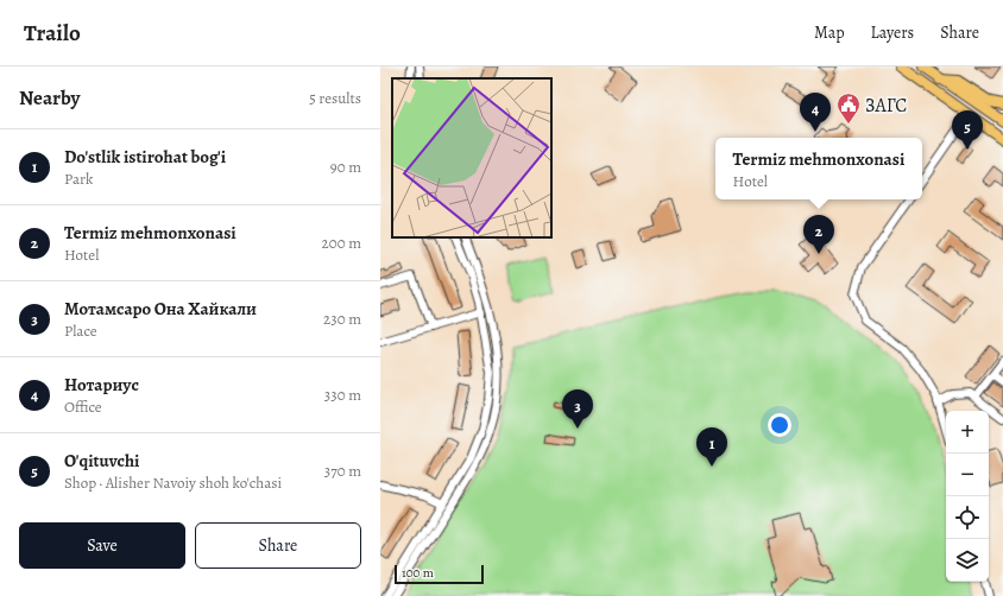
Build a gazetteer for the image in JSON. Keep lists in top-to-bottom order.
{
  "places": {
    "public building": ["ЗАГС"]
  },
  "scale_bar": "100 m",
  "page": {
    "header": "Trailo",
    "nav": ["Map", "Layers", "Share"],
    "heading": ["Nearby", "5 results"],
    "pins": [
      "4",
      "5",
      "2",
      "3",
      "1"
    ],
    "list": [
      {
        "mark": "1",
        "name": "Do'stlik istirohat bog'i",
        "note": "Park",
        "value": "90 m"
      },
      {
        "mark": "2",
        "name": "Termiz mehmonxonasi",
        "note": "Hotel",
        "value": "200 m"
      },
      {
        "mark": "3",
        "name": "Мотамсаро Она Хайкали",
        "note": "Place",
        "value": "230 m"
      },
      {
        "mark": "4",
        "name": "Нотариус",
        "note": "Office",
        "value": "330 m"
      },
      {
        "mark": "5",
        "name": "O'qituvchi",
        "note": "Shop · Alisher Navoiy shoh ko'chasi",
        "value": "370 m"
      }
    ],
    "popup": ["Termiz mehmonxonasi", "Hotel"],
    "map_buttons": ["+", "−"],
    "buttons": ["Save", "Share"],
    "scale": "100 m"
  }
}
